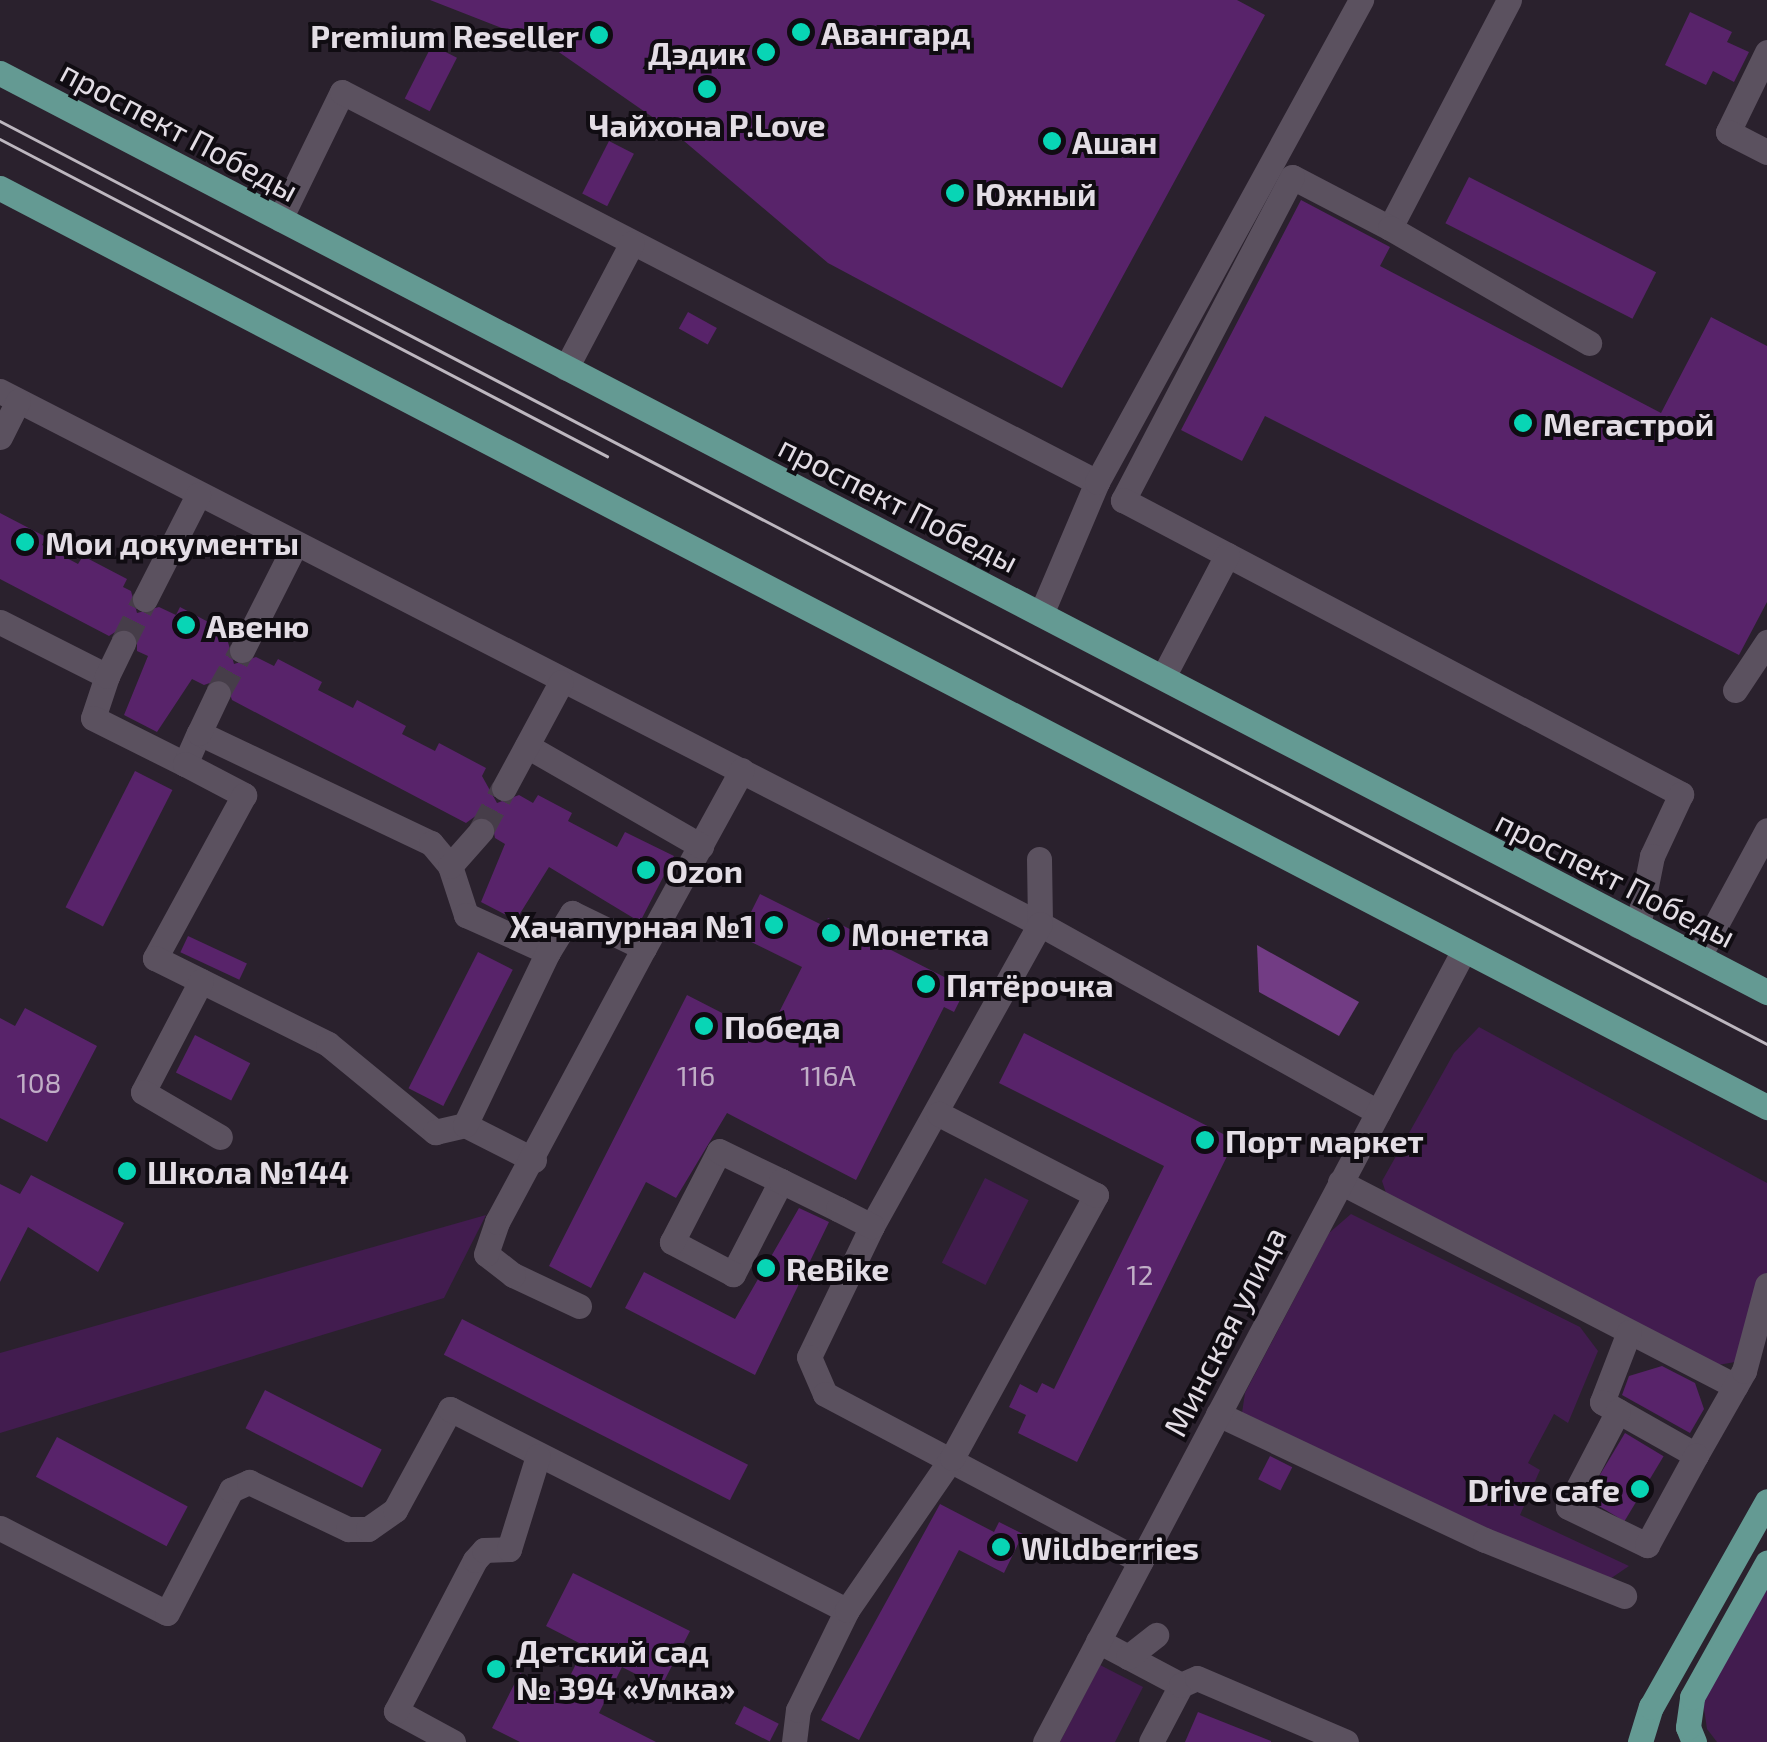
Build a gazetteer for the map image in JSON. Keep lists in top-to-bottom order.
{
  "streets": {
    "main road": ["проспект Победы"],
    "street": ["Минская улица"]
  },
  "places": [
    "Авангард",
    "Premium Reseller",
    "Дэдик",
    "Чайхона P.Love",
    "Ашан",
    "Южный",
    "Мегастрой",
    "Мои документы",
    "Авеню",
    "Ozon",
    "Хачапурная №1",
    "Монетка",
    "Пятёрочка",
    "Победа",
    "Порт маркет",
    "Школа №144",
    "ReBike",
    "Drive cafe",
    "Wildberries",
    "Детский сад № 394 «Умка»"
  ],
  "house_numbers": [
    "116",
    "116А",
    "108",
    "12"
  ]
}
